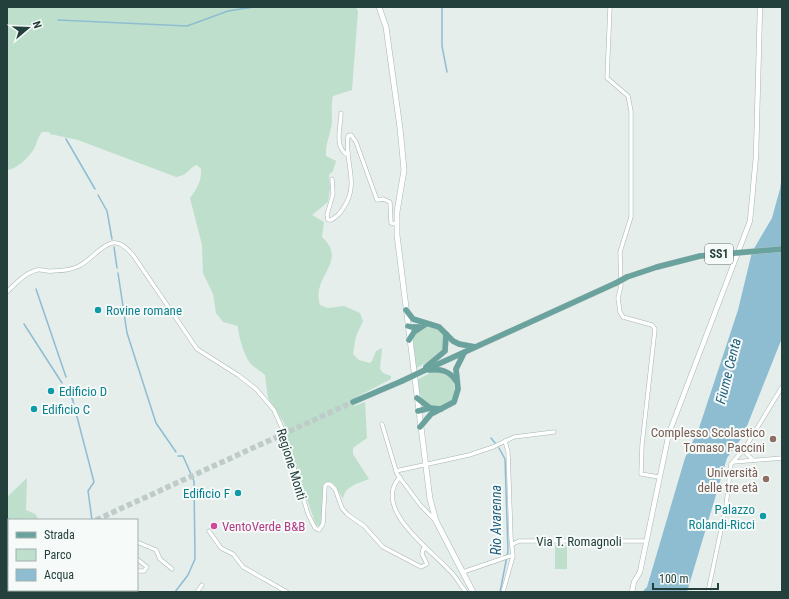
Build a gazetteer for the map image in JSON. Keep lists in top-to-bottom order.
{
  "streets": {
    "main road": ["SS1"],
    "street": ["Regione Monti", "Via T. Romagnoli"]
  },
  "water": ["Fiume Centa", "Rio Avarenna"],
  "places": [
    "Rovine romane",
    "Edificio D",
    "Edificio C",
    "Complesso Scolastico Tomaso Paccini",
    "Università delle tre età",
    "Edificio F",
    "Palazzo Rolandi-Ricci",
    "VentoVerde B&B"
  ],
  "legend": ["Strada", "Parco", "Acqua"],
  "scale_bar": "100 m",
  "north": "right"
}
